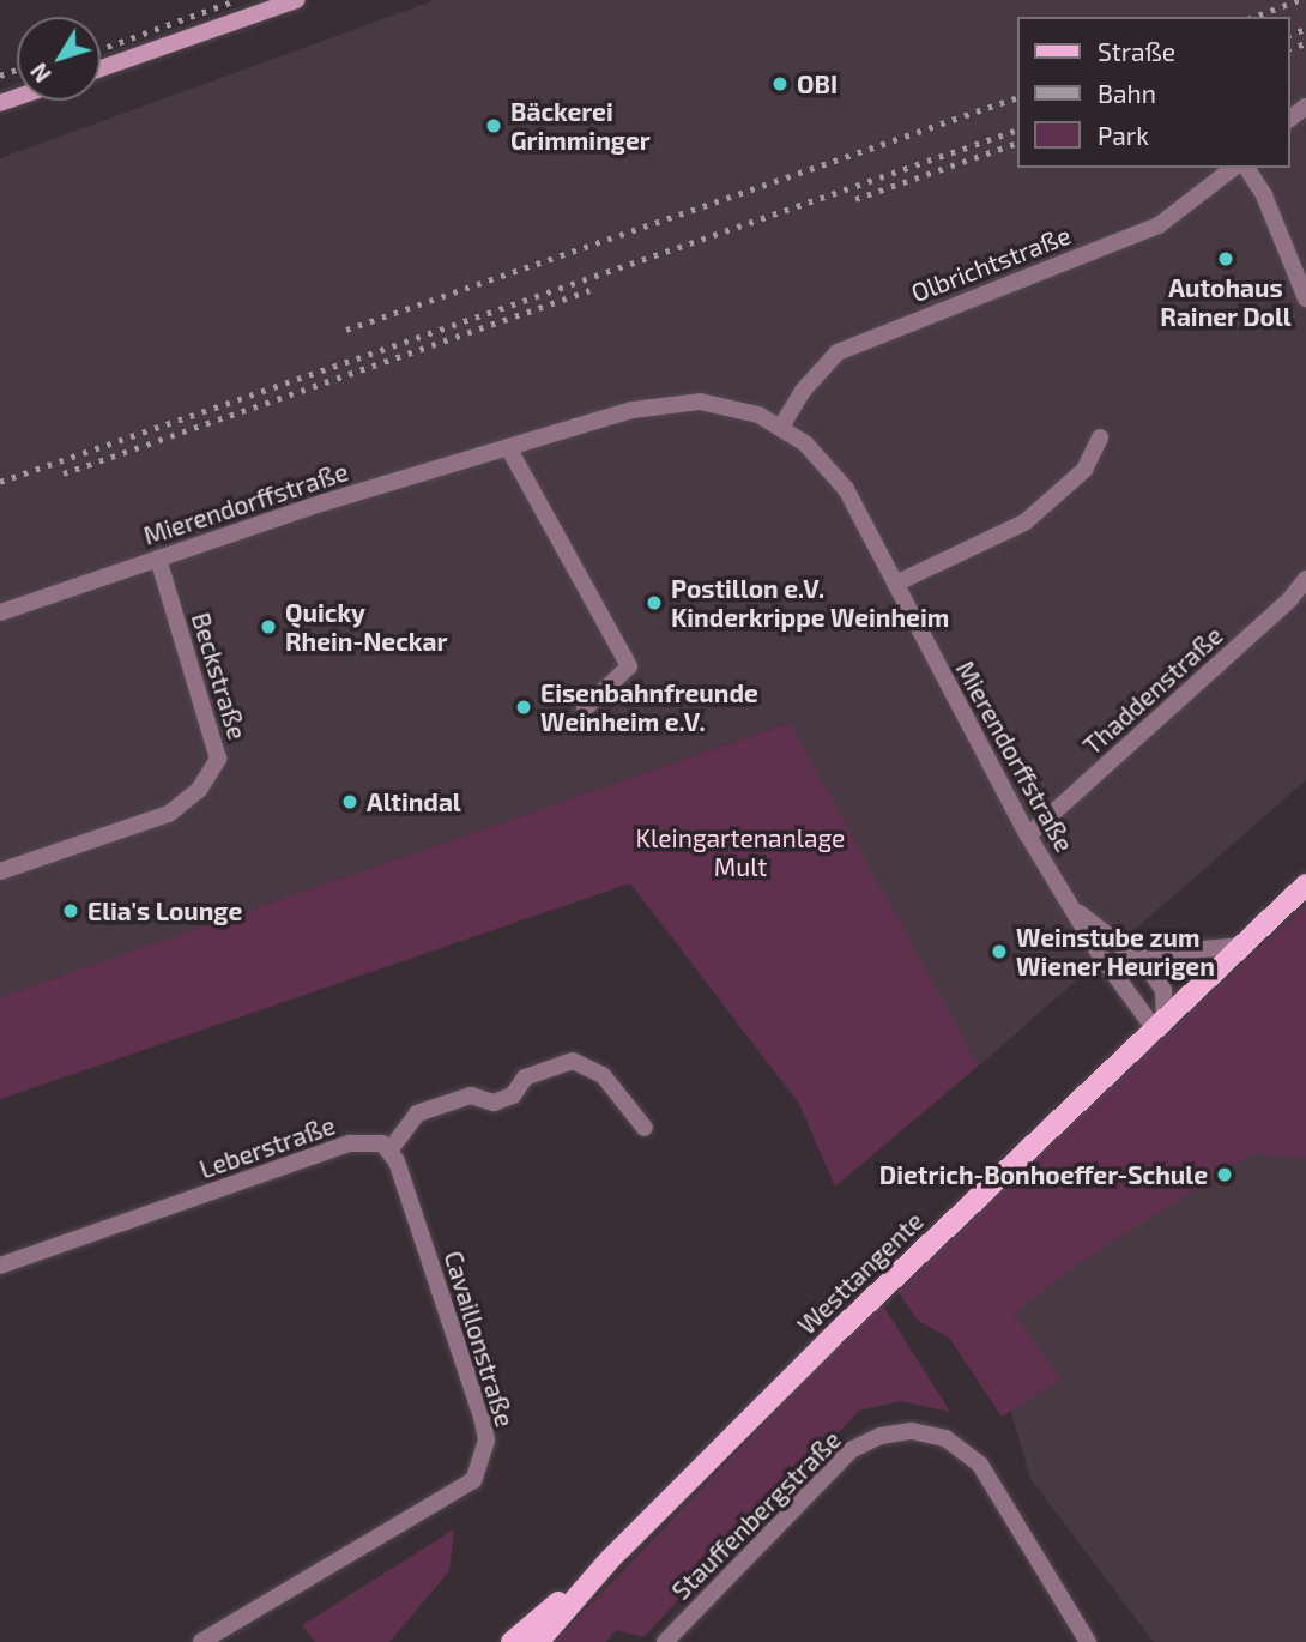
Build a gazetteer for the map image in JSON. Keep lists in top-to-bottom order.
{
  "streets": {
    "main road": ["Westtangente"],
    "street": [
      "Olbrichtstraße",
      "Mierendorffstraße",
      "Beckstraße",
      "Thaddenstraße",
      "Leberstraße",
      "Cavaillonstraße",
      "Stauffenbergstraße"
    ]
  },
  "crossings": [
    ["Olbrichtstraße", "Mierendorffstraße"],
    ["Mierendorffstraße", "Beckstraße"],
    ["Mierendorffstraße", "Thaddenstraße"],
    ["Mierendorffstraße", "Westtangente"],
    ["Leberstraße", "Cavaillonstraße"]
  ],
  "parks": ["Kleingartenanlage Mult"],
  "places": [
    "OBI",
    "Bäckerei Grimminger",
    "Autohaus Rainer Doll",
    "Postillon e.V. Kinderkrippe Weinheim",
    "Quicky Rhein-Neckar",
    "Eisenbahnfreunde Weinheim e.V.",
    "Altindal",
    "Elia's Lounge",
    "Weinstube zum Wiener Heurigen",
    "Dietrich-Bonhoeffer-Schule"
  ],
  "legend": ["Straße", "Bahn", "Park"],
  "north": "bottom left"
}
